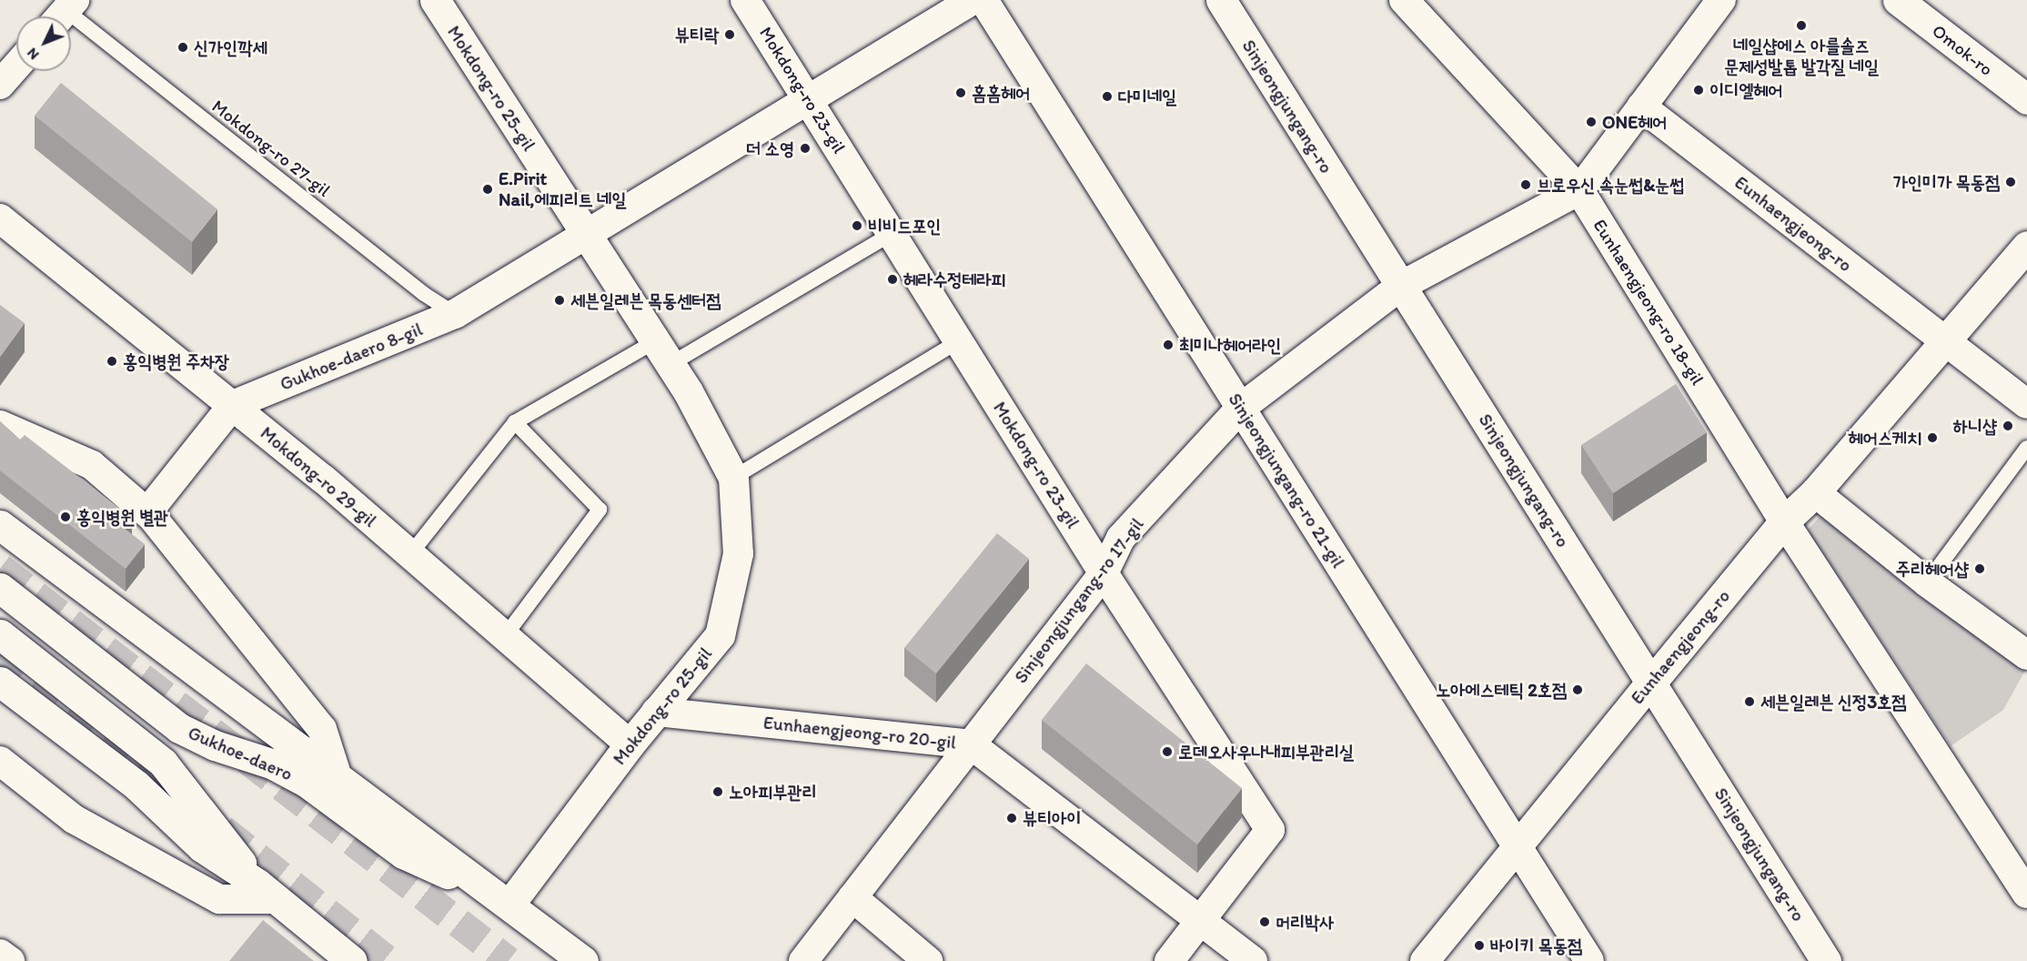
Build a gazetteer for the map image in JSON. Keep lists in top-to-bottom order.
{
  "streets": {
    "street": [
      "Omok-ro",
      "Mokdong-ro 25-gil",
      "Mokdong-ro 23-gil",
      "Sinjeongjungang-ro",
      "Eunhaengjeong-ro",
      "Eunhaengjeong-ro 18-gil",
      "Gukhoe-daero 8-gil",
      "Mokdong-ro 29-gil",
      "Sinjeongjungang-ro 21-gil",
      "Sinjeongjungang-ro 17-gil",
      "Eunhaengjeong-ro 20-gil",
      "Gukhoe-daero"
    ],
    "lane": ["Mokdong-ro 27-gil"]
  },
  "crossings": [
    ["Mokdong-ro 25-gil", "Gukhoe-daero 8-gil"],
    ["Mokdong-ro 25-gil", "Mokdong-ro 29-gil"],
    ["Mokdong-ro 25-gil", "Eunhaengjeong-ro 20-gil"],
    ["Mokdong-ro 25-gil", "Gukhoe-daero"],
    ["Mokdong-ro 23-gil", "Gukhoe-daero 8-gil"],
    ["Mokdong-ro 23-gil", "Sinjeongjungang-ro 17-gil"],
    ["Mokdong-ro 23-gil", "Eunhaengjeong-ro 20-gil"],
    ["Sinjeongjungang-ro", "Eunhaengjeong-ro"],
    ["Sinjeongjungang-ro", "Sinjeongjungang-ro 17-gil"],
    ["Mokdong-ro 27-gil", "Gukhoe-daero 8-gil"],
    ["Eunhaengjeong-ro", "Eunhaengjeong-ro 18-gil"],
    ["Eunhaengjeong-ro", "Sinjeongjungang-ro 21-gil"],
    ["Eunhaengjeong-ro 18-gil", "Sinjeongjungang-ro 17-gil"],
    ["Gukhoe-daero 8-gil", "Mokdong-ro 29-gil"],
    ["Sinjeongjungang-ro 21-gil", "Sinjeongjungang-ro 17-gil"],
    ["Sinjeongjungang-ro 17-gil", "Eunhaengjeong-ro 20-gil"]
  ],
  "places": [
    "네일샵에스 아를솔즈 문제성발톱 발각질 네일",
    "뷰티락",
    "신가인깍세",
    "이디엘헤어",
    "홈홈헤어",
    "다미네일",
    "ONE헤어",
    "더 소영",
    "가인미가 목동점",
    "브로우신 속눈썹&눈썹",
    "E.Pirit Nail,에피리트 네일",
    "비비드포인",
    "헤라수정테라피",
    "세븐일레븐 목동센터점",
    "최미나헤어라인",
    "홍익병원 주차장",
    "하니샵",
    "헤어스케치",
    "홍익병원 별관",
    "주리헤어샵",
    "노아에스테틱 2호점",
    "세븐일레븐 신정3호점",
    "로데오사우나내피부관리실",
    "노아피부관리",
    "뷰티아이",
    "머리박사",
    "바이키 목동점"
  ],
  "north": "bottom left"
}
